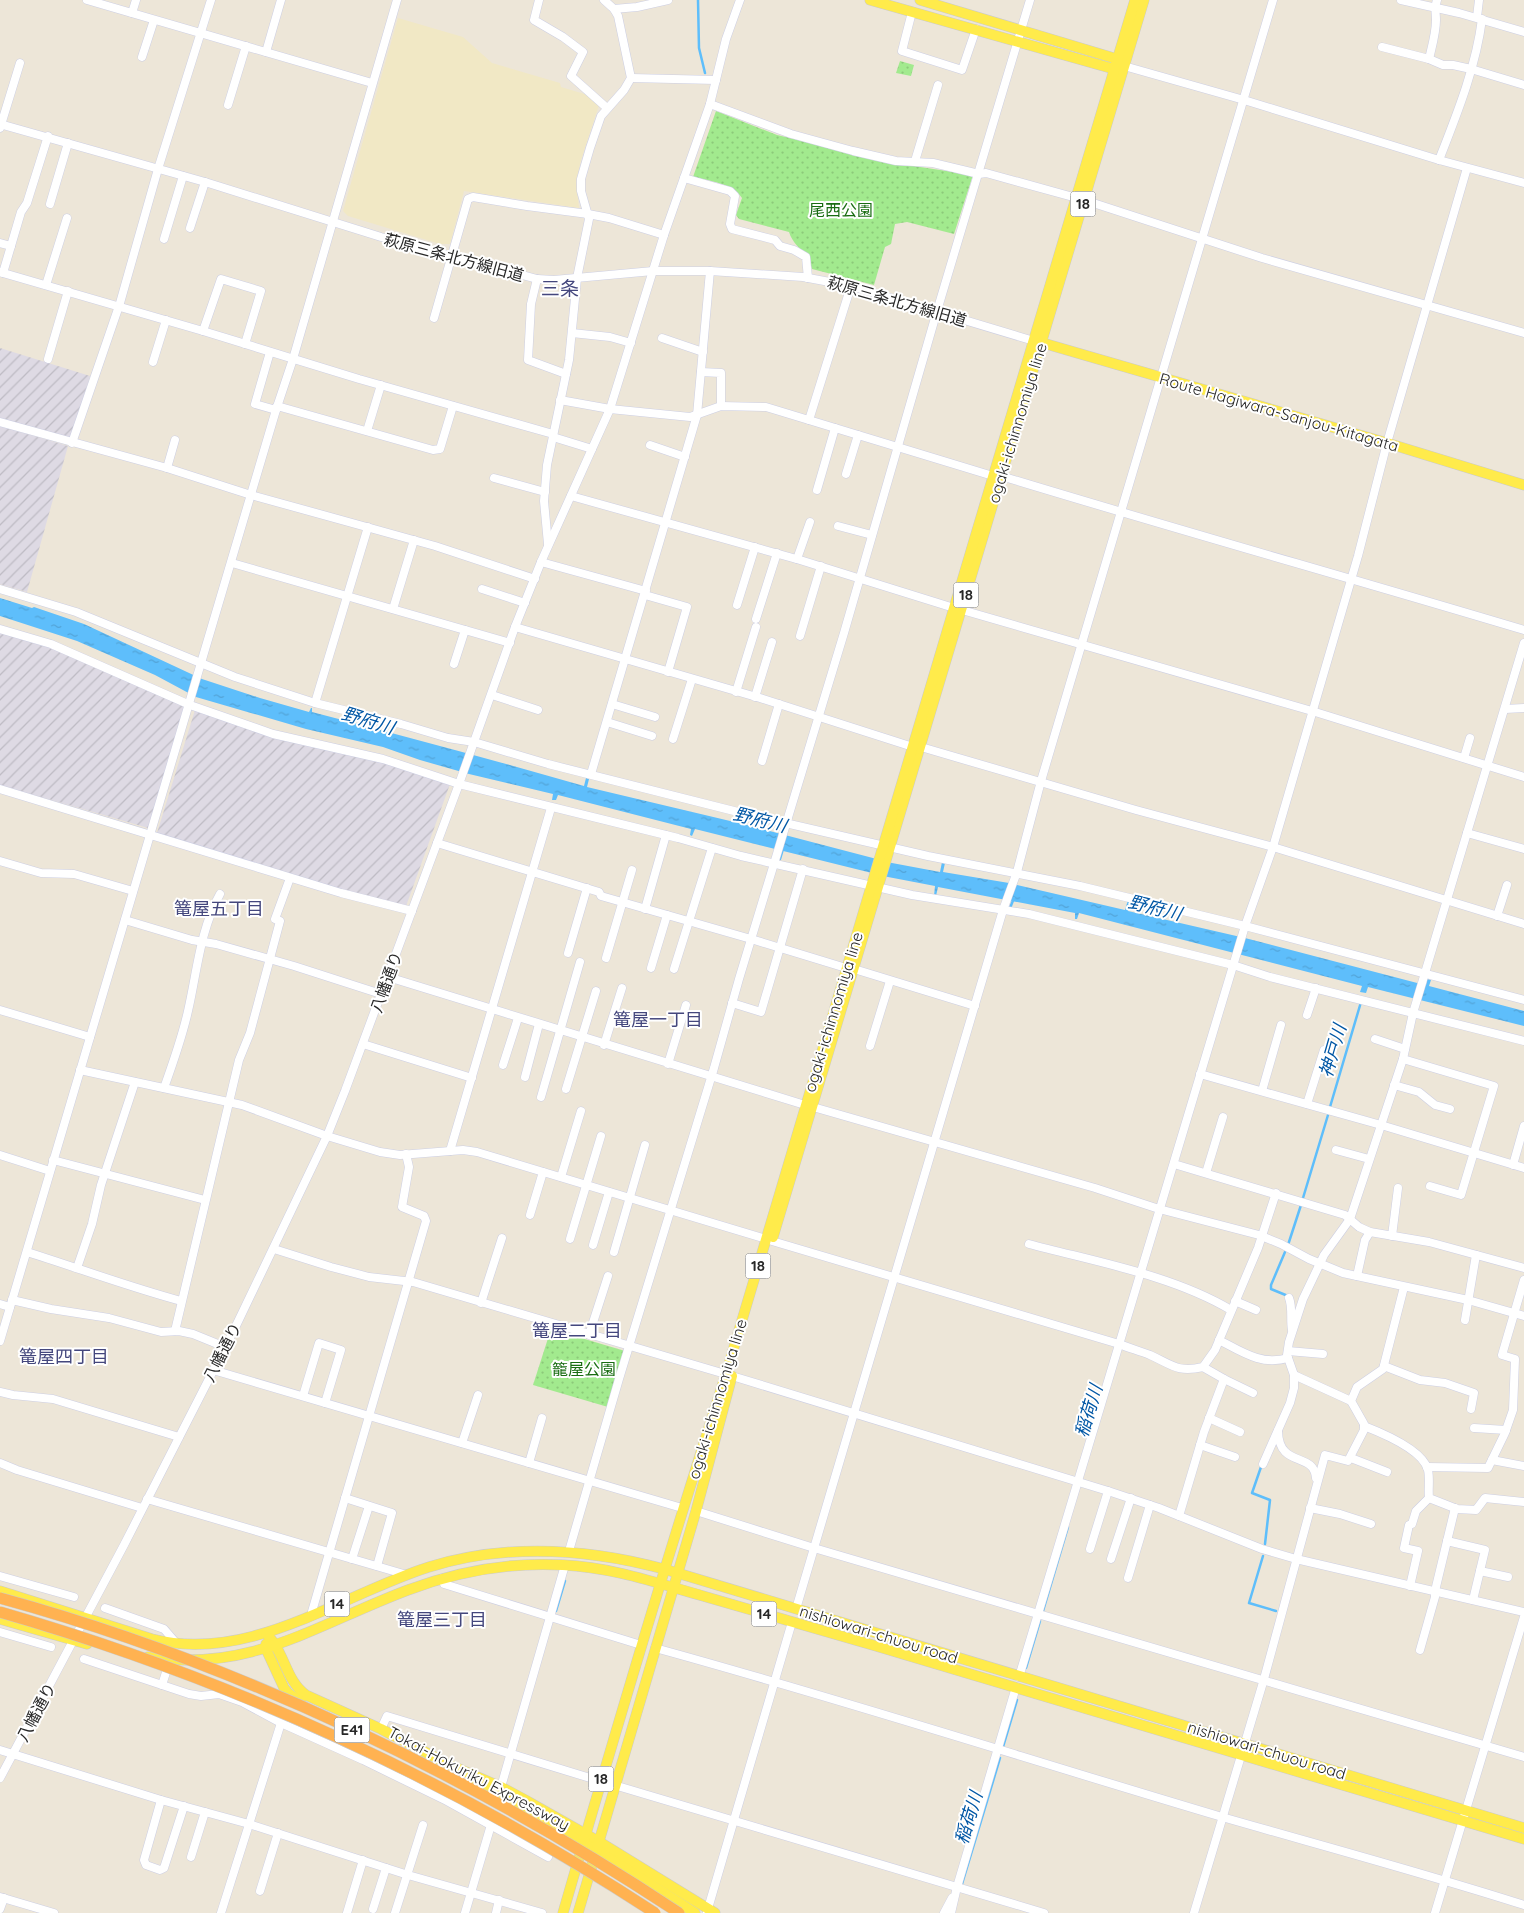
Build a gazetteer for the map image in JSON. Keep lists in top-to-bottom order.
{
  "streets": {
    "highway": ["E41", "Tokai-Hokuriku Expressway"],
    "main road": [
      "18",
      "Route Hagiwara-Sanjou-Kitagata",
      "ogaki-ichinnomiya line",
      "14",
      "nishiowari-chuou road"
    ],
    "street": ["萩原三条北方線旧道", "八幡通り"]
  },
  "crossings": [
    ["18", "ogaki-ichinnomiya line"],
    ["萩原三条北方線旧道", "Route Hagiwara-Sanjou-Kitagata"],
    ["萩原三条北方線旧道", "ogaki-ichinnomiya line"],
    ["萩原三条北方線旧道", "八幡通り"],
    ["Route Hagiwara-Sanjou-Kitagata", "ogaki-ichinnomiya line"],
    ["ogaki-ichinnomiya line", "nishiowari-chuou road"],
    ["八幡通り", "nishiowari-chuou road"],
    ["nishiowari-chuou road", "Tokai-Hokuriku Expressway"]
  ],
  "districts": [
    "三条",
    "篭屋五丁目",
    "篭屋一丁目",
    "篭屋二丁目",
    "篭屋四丁目",
    "篭屋三丁目"
  ],
  "water": ["野府川", "神戸川", "稲荷川"],
  "parks": ["尾西公園", "籠屋公園"]
}
